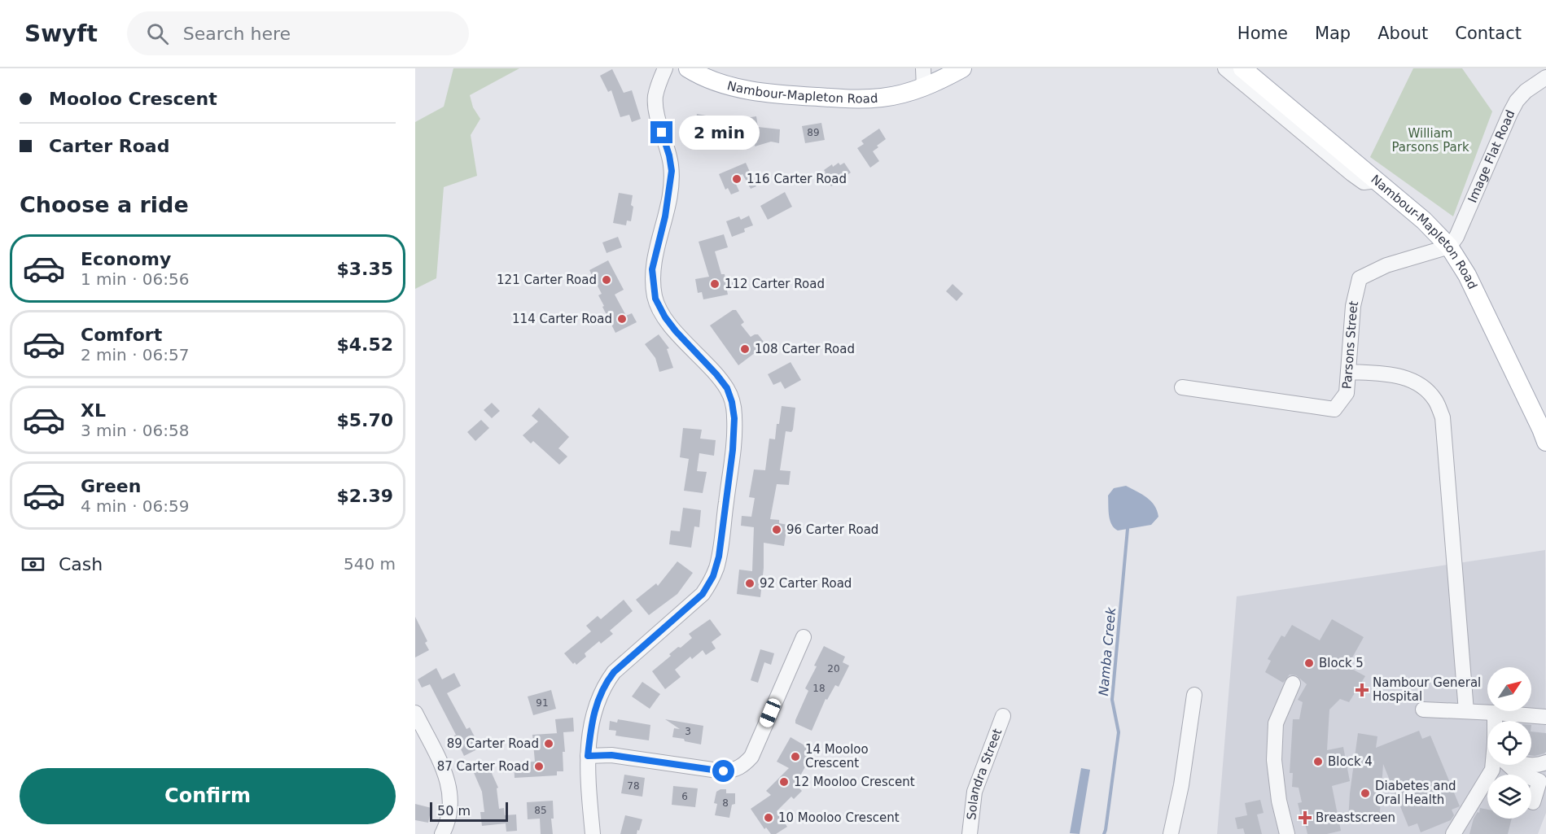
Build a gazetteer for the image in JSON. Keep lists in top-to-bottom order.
{
  "streets": {
    "main road": ["Nambour-Mapleton Road"],
    "street": ["Image Flat Road", "Parsons Street", "Solandra Street"]
  },
  "crossings": [
    ["Nambour-Mapleton Road", "Image Flat Road"],
    ["Nambour-Mapleton Road", "Parsons Street"],
    ["Image Flat Road", "Parsons Street"]
  ],
  "water": ["Namba Creek"],
  "parks": ["William Parsons Park"],
  "places": {
    "other": [
      "116 Carter Road",
      "121 Carter Road",
      "112 Carter Road",
      "114 Carter Road",
      "108 Carter Road",
      "96 Carter Road",
      "92 Carter Road",
      "Block 5",
      "89 Carter Road",
      "14 Mooloo Crescent",
      "Block 4",
      "87 Carter Road",
      "12 Mooloo Crescent",
      "Diabetes and Oral Health",
      "10 Mooloo Crescent"
    ],
    "health": ["Nambour General Hospital", "Breastscreen"]
  },
  "house_numbers": [
    "89",
    "20",
    "18",
    "91",
    "3",
    "78",
    "6",
    "8",
    "85"
  ],
  "scale_bar": "50 m",
  "north": "top right",
  "page": {
    "header": "Swyft",
    "search": "Search here",
    "nav": [
      "Home",
      "Map",
      "About",
      "Contact"
    ],
    "banner": ["Mooloo Crescent", "Carter Road"],
    "bubble": "2 min",
    "heading": "Choose a ride",
    "list": [
      {
        "name": "Economy",
        "note": "1 min · 06:56",
        "value": "$3.35"
      },
      {
        "name": "Comfort",
        "note": "2 min · 06:57",
        "value": "$4.52"
      },
      {
        "name": "XL",
        "note": "3 min · 06:58",
        "value": "$5.70"
      },
      {
        "name": "Green",
        "note": "4 min · 06:59",
        "value": "$2.39"
      }
    ],
    "pay": ["Cash", "540 m"],
    "buttons": "Confirm",
    "scale": "50 m"
  }
}
